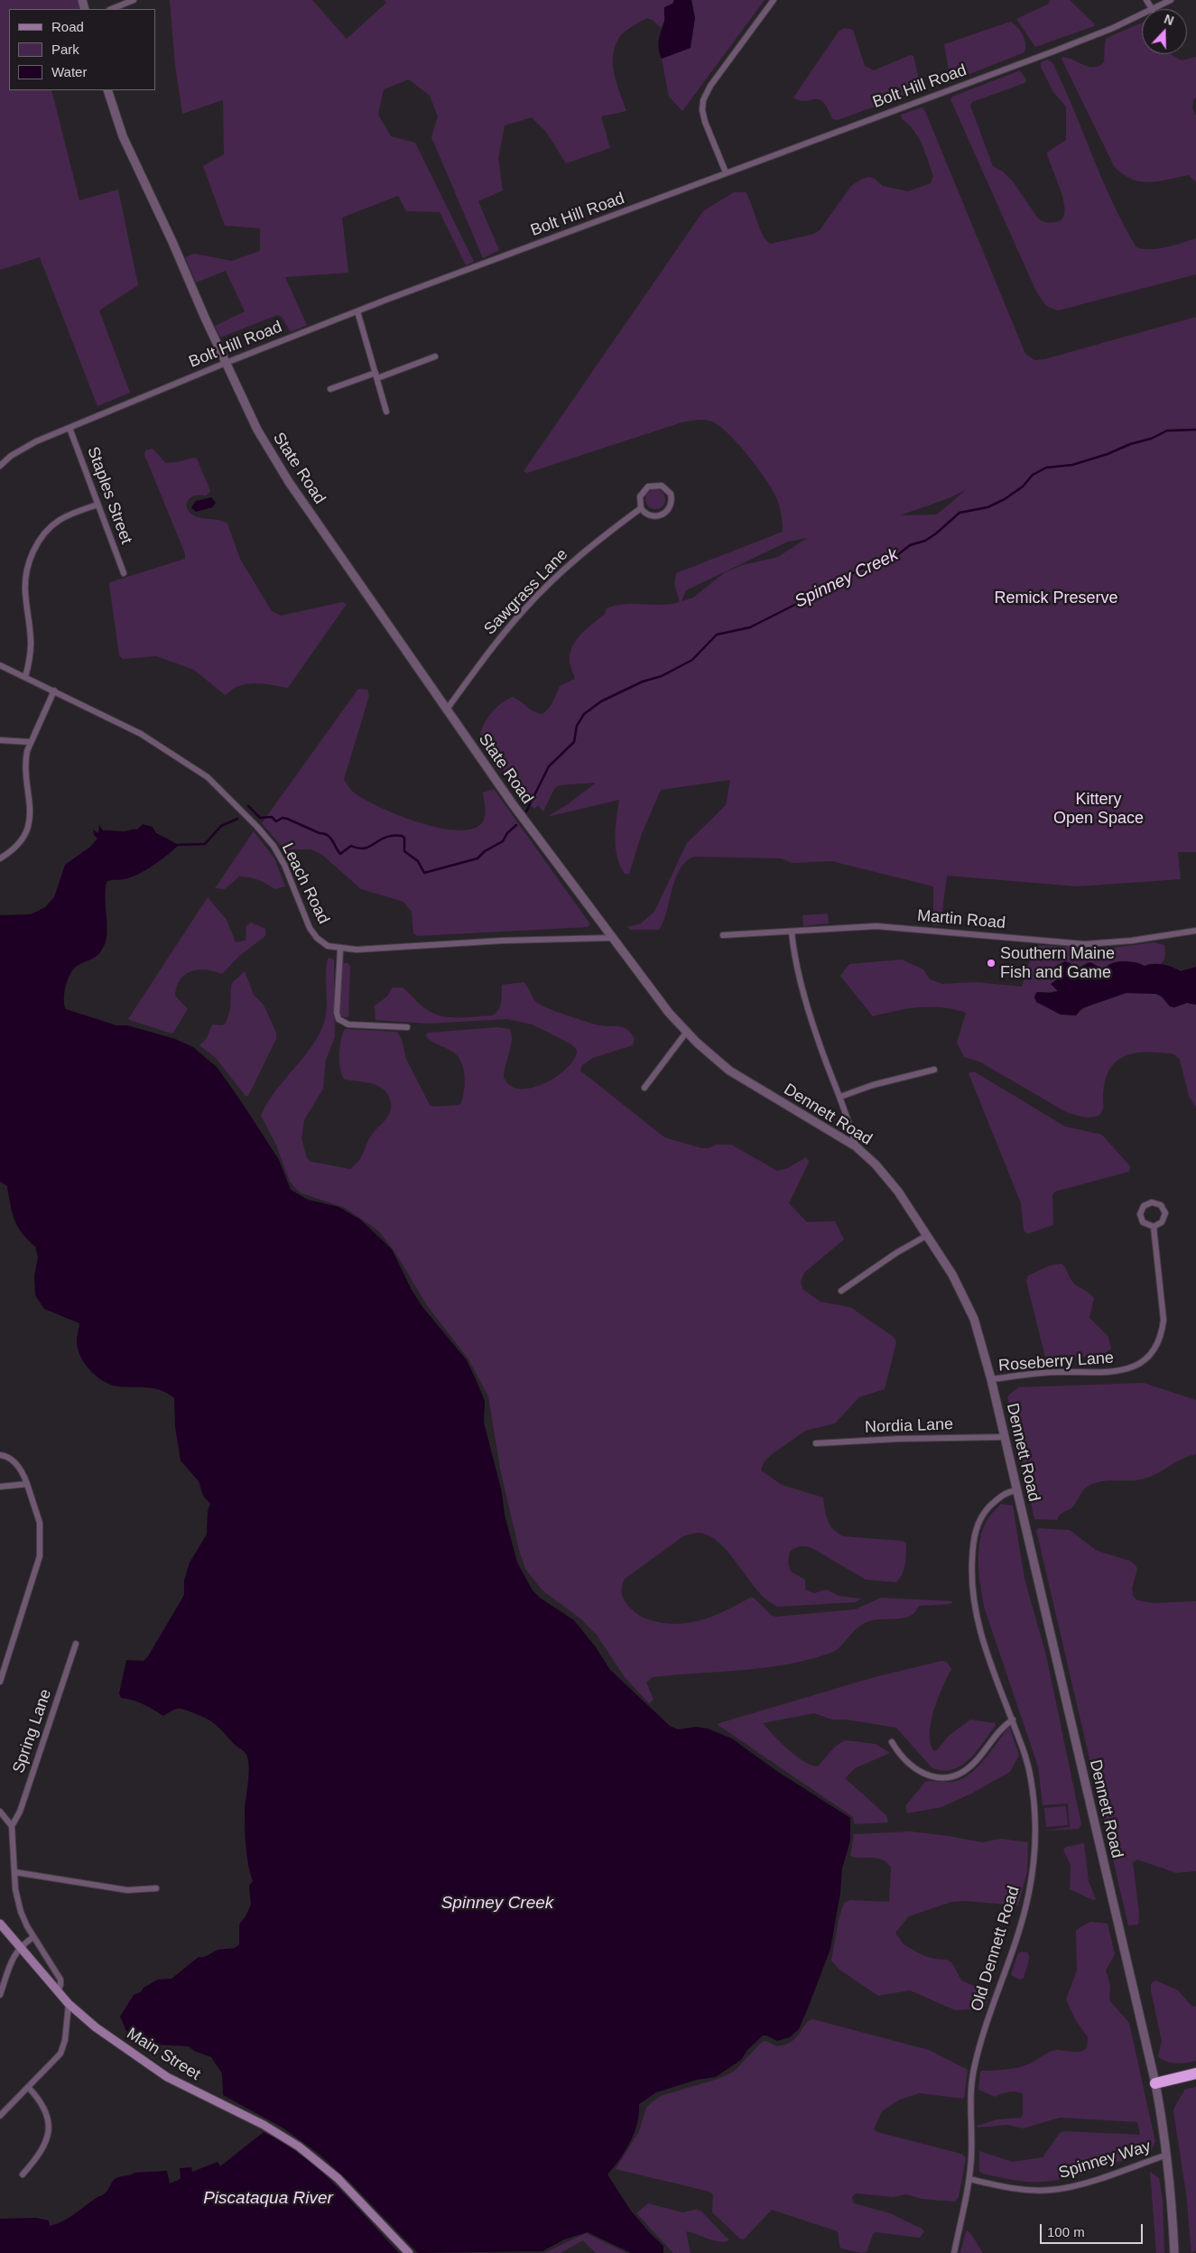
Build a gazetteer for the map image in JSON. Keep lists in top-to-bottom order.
{
  "streets": {
    "main road": ["Main Street"],
    "street": [
      "Bolt Hill Road",
      "State Road",
      "Staples Street",
      "Sawgrass Lane",
      "Leach Road",
      "Martin Road",
      "Dennett Road",
      "Roseberry Lane",
      "Nordia Lane",
      "Spring Lane",
      "Old Dennett Road",
      "Spinney Way"
    ]
  },
  "crossings": [
    ["Bolt Hill Road", "State Road"],
    ["Bolt Hill Road", "Staples Street"],
    ["State Road", "Sawgrass Lane"],
    ["State Road", "Dennett Road"],
    ["Leach Road", "Dennett Road"],
    ["Dennett Road", "Roseberry Lane"],
    ["Dennett Road", "Nordia Lane"],
    ["Dennett Road", "Old Dennett Road"],
    ["Dennett Road", "Spinney Way"],
    ["Old Dennett Road", "Spinney Way"]
  ],
  "water": ["Spinney Creek", "Piscataqua River"],
  "parks": ["Remick Preserve", "Kittery Open Space"],
  "places": ["Southern Maine Fish and Game"],
  "legend": ["Road", "Park", "Water"],
  "scale_bar": "100 m",
  "north": "top"
}
